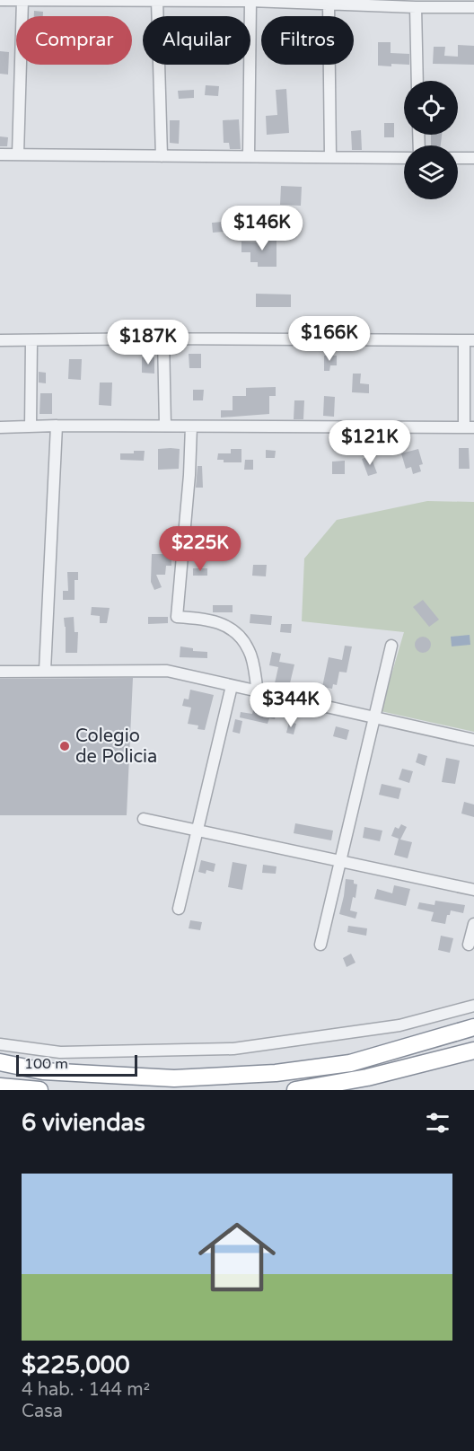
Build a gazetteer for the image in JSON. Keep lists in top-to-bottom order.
{
  "places": ["Colegio de Policia"],
  "scale_bar": "100 m",
  "page": {
    "chip": ["Comprar", "Alquilar", "Filtros"],
    "price": [
      "$146K",
      "$166K",
      "$187K",
      "$121K",
      "$225K",
      "$344K"
    ],
    "scale": "100 m",
    "heading": "6 viviendas",
    "list": [
      {
        "name": "$225,000",
        "note": "4 hab. · 144 m² · Casa"
      }
    ]
  }
}
